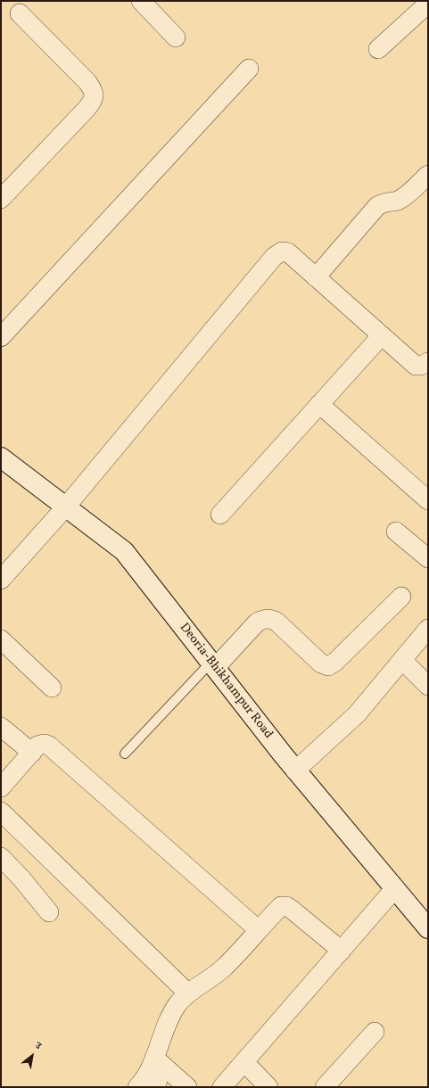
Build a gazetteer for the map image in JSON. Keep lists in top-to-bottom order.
{
  "streets": {
    "main road": ["Deoria-Bhikhampur Road"]
  },
  "north": "top right"
}
